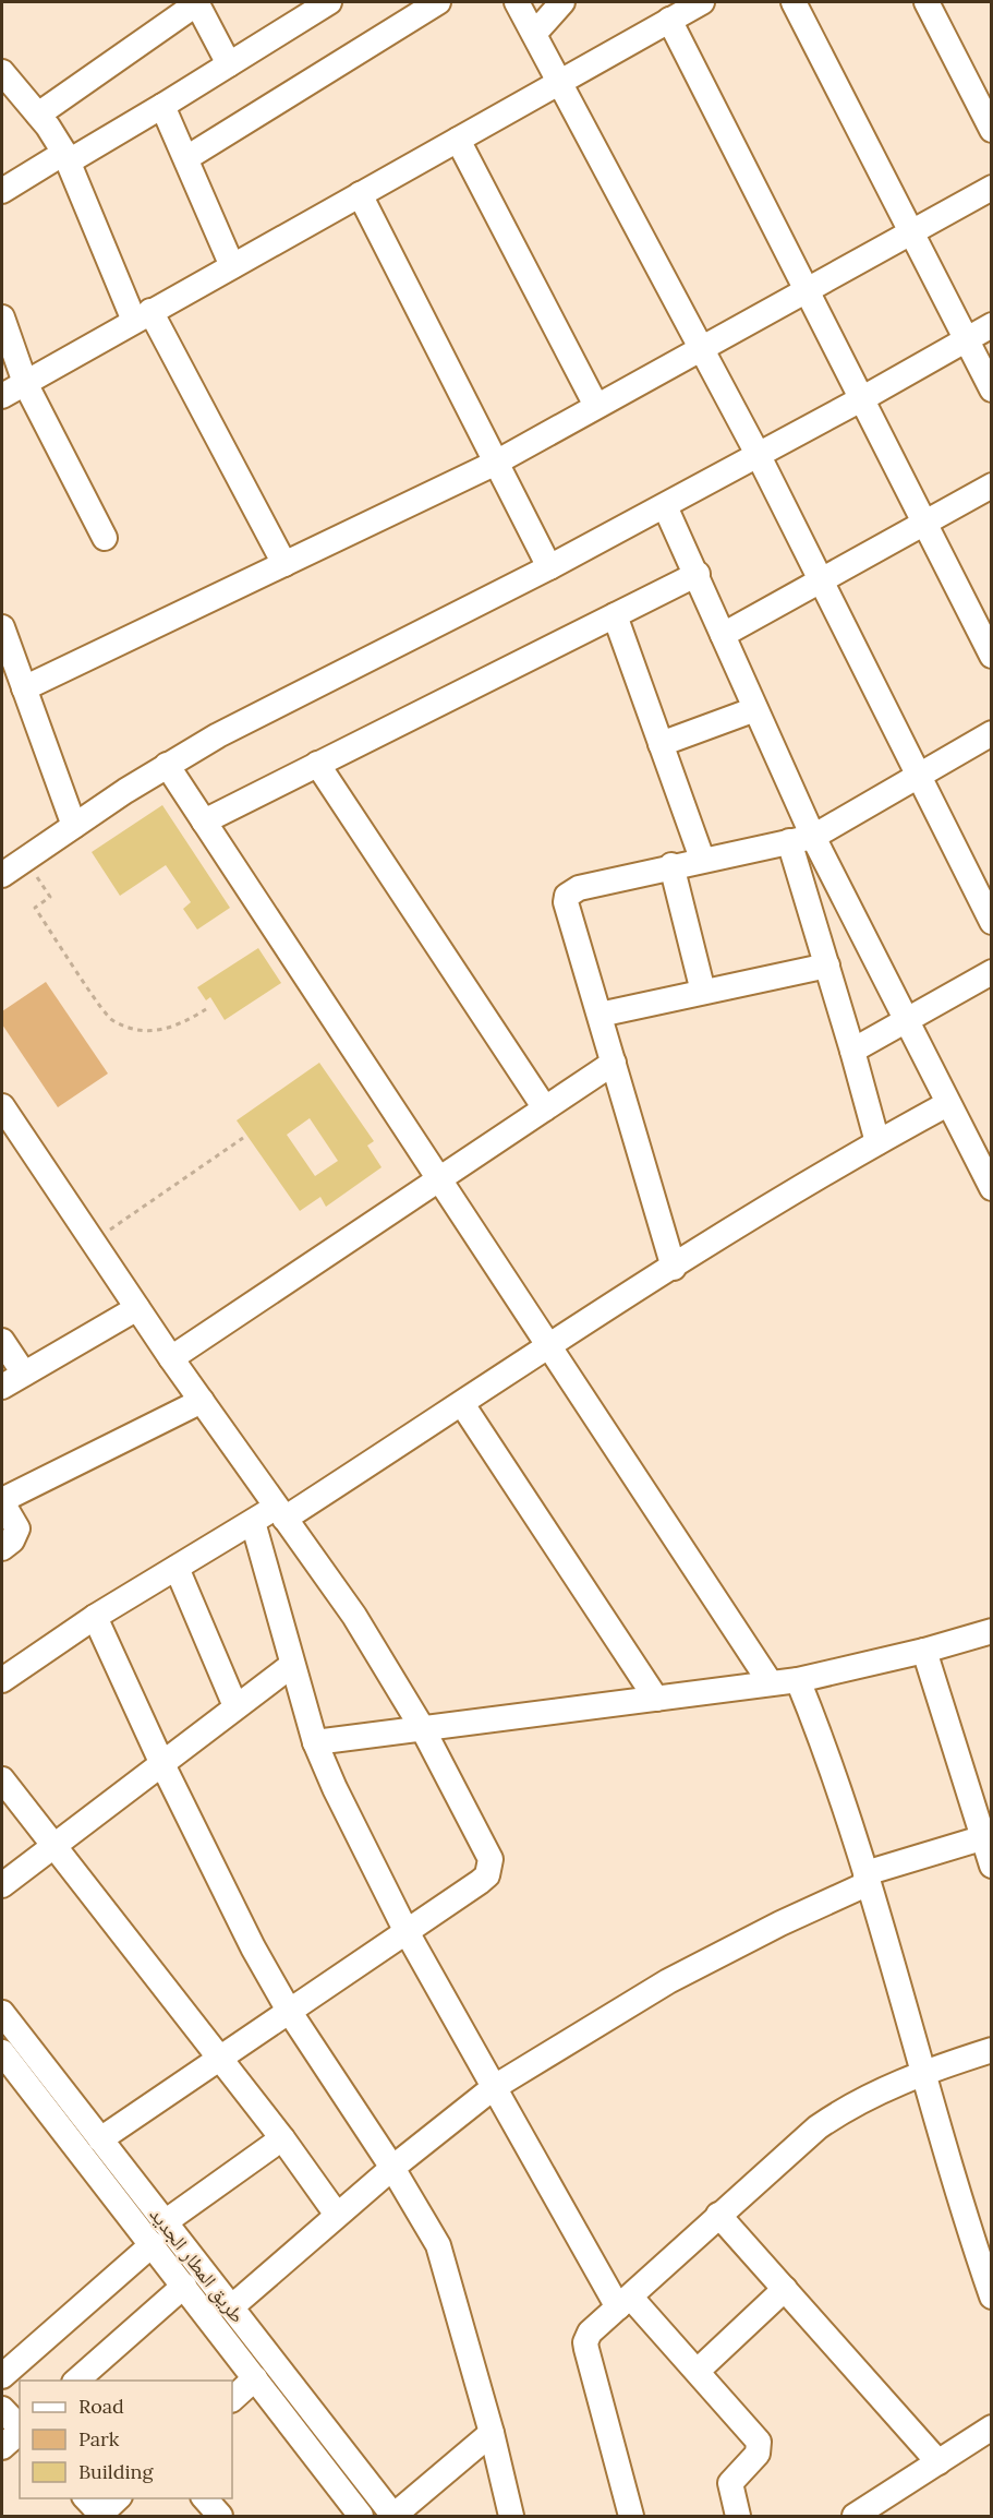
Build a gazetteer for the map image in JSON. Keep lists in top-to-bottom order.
{
  "streets": {
    "street": ["طريق المطار الجديد"]
  },
  "legend": ["Road", "Park", "Building"]
}
